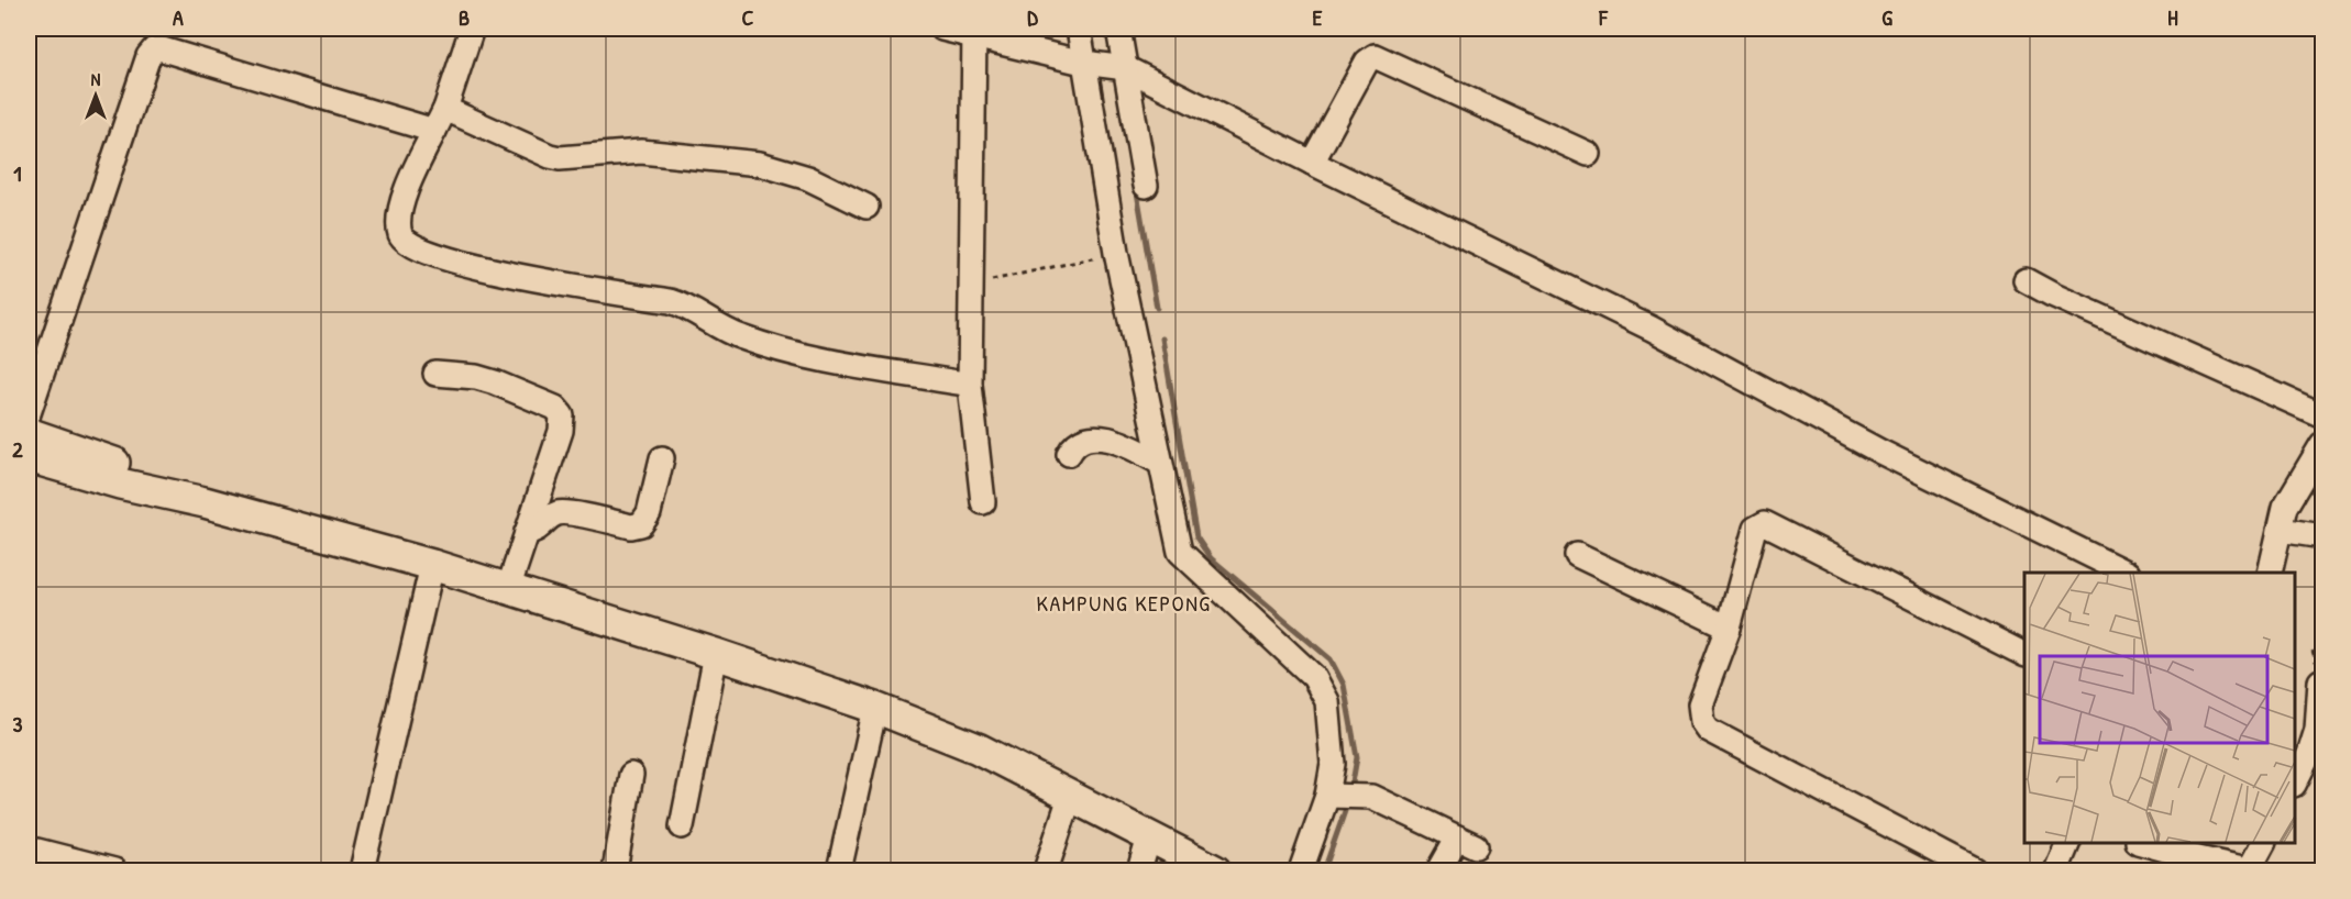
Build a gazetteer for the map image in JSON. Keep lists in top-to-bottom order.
{
  "districts": ["KAMPUNG KEPONG"],
  "north": "top",
  "grid": {
    "columns": [
      "A",
      "B",
      "C",
      "D",
      "E",
      "F",
      "G",
      "H"
    ],
    "rows": ["1", "2", "3"]
  }
}
